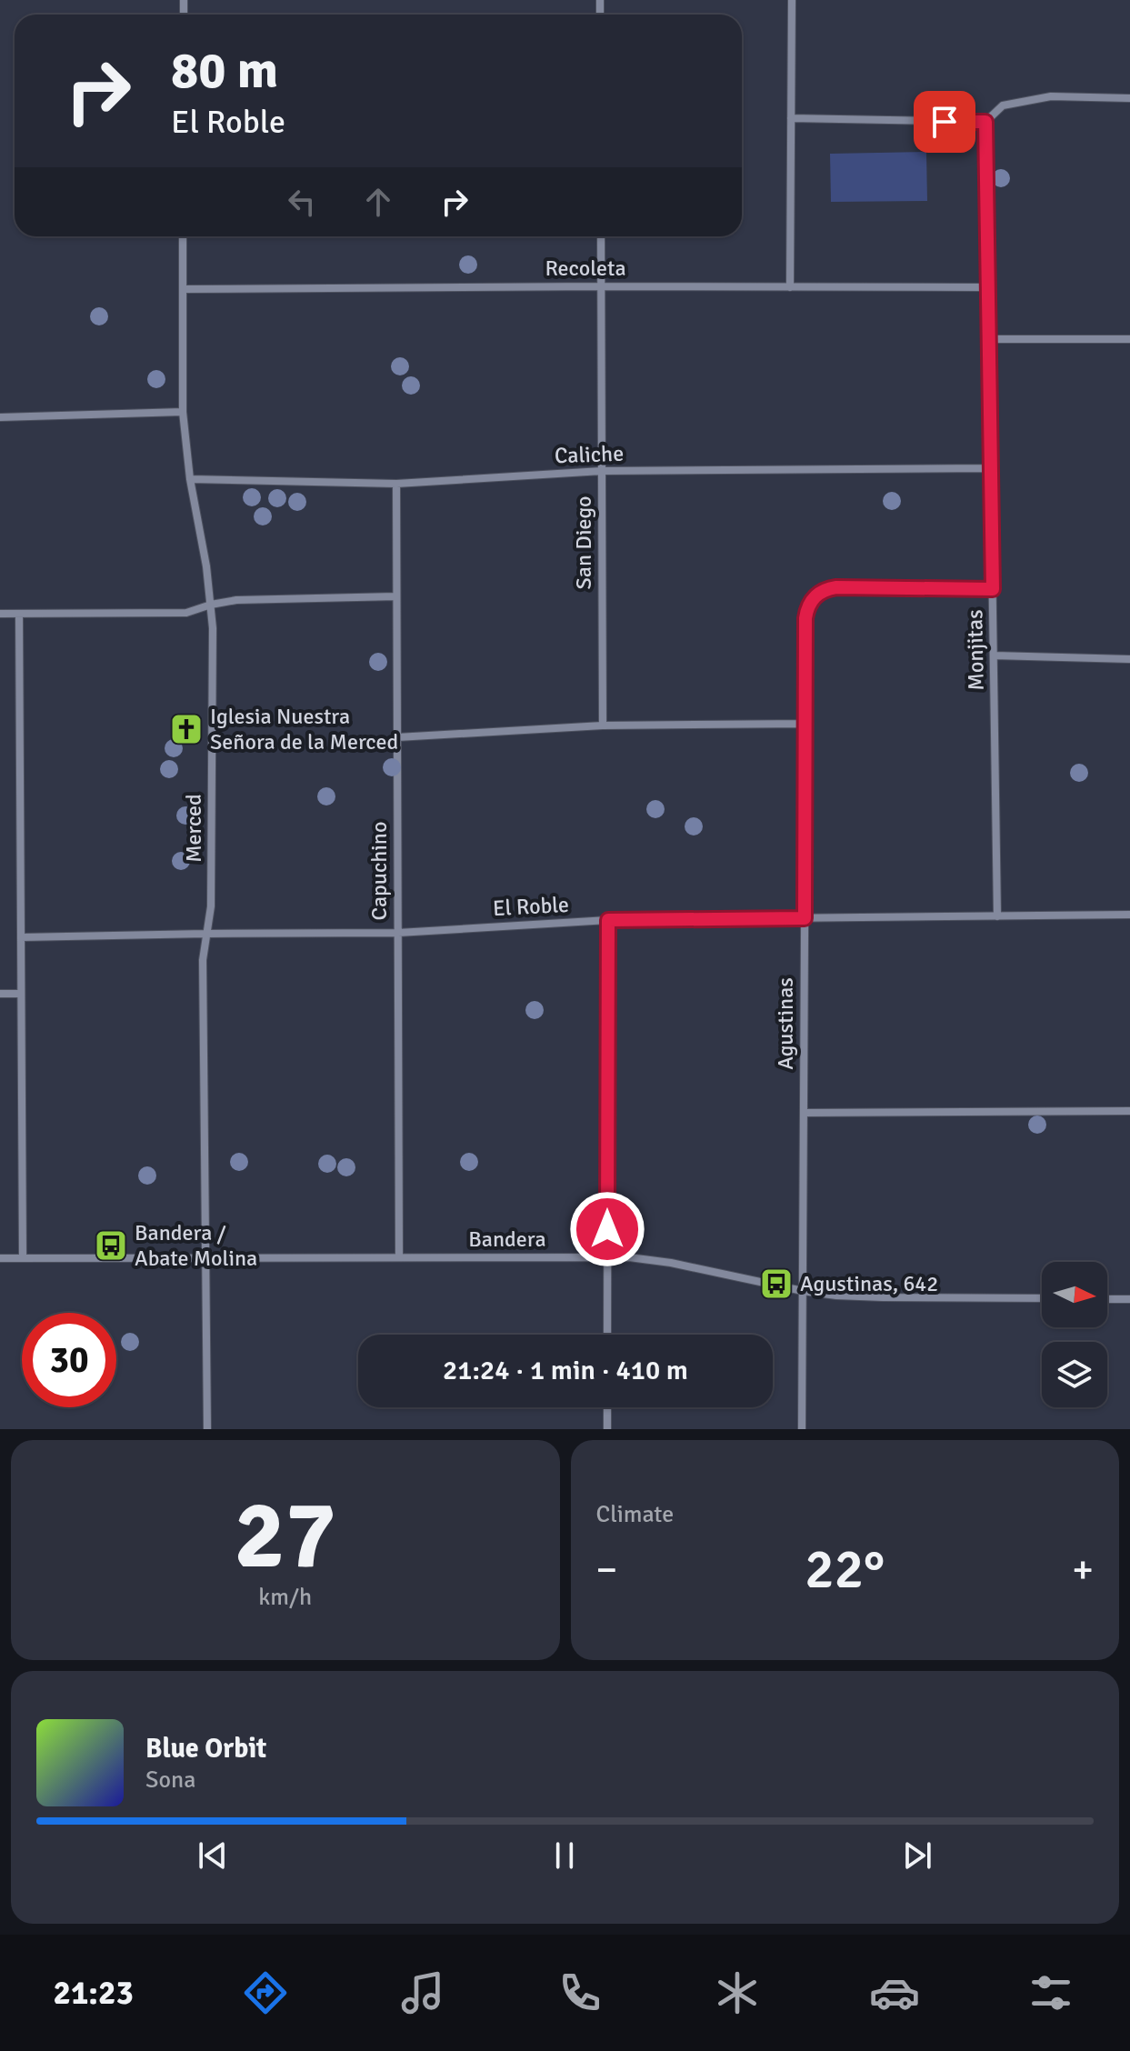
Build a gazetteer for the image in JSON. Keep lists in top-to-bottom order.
{
  "streets": {
    "street": [
      "Recoleta",
      "Caliche",
      "San Diego",
      "Monjitas",
      "Merced",
      "Capuchino",
      "El Roble",
      "Agustinas",
      "Bandera"
    ]
  },
  "crossings": [
    ["Recoleta", "San Diego"],
    ["Recoleta", "Monjitas"],
    ["Recoleta", "Merced"],
    ["Caliche", "San Diego"],
    ["Caliche", "Monjitas"],
    ["Caliche", "Merced"],
    ["Caliche", "Capuchino"],
    ["Monjitas", "El Roble"],
    ["Monjitas", "Agustinas"],
    ["Merced", "El Roble"],
    ["Merced", "Bandera"],
    ["Capuchino", "El Roble"],
    ["Capuchino", "Bandera"],
    ["El Roble", "Agustinas"],
    ["Agustinas", "Bandera"]
  ],
  "places": {
    "church": ["Iglesia Nuestra Señora de la Merced"],
    "bus stop": ["Bandera / Abate Molina", "Agustinas, 642"]
  },
  "north": "right",
  "page": {
    "turn": ["80 m", "El Roble"],
    "limit": "30",
    "trip": "21:24 · 1 min · 410 m",
    "tile": [
      ["27", "km/h"],
      "Climate"
    ],
    "heat": ["−", "22°", "+"],
    "song": ["Blue Orbit", "Sona"],
    "tabs": "21:23"
  }
}
